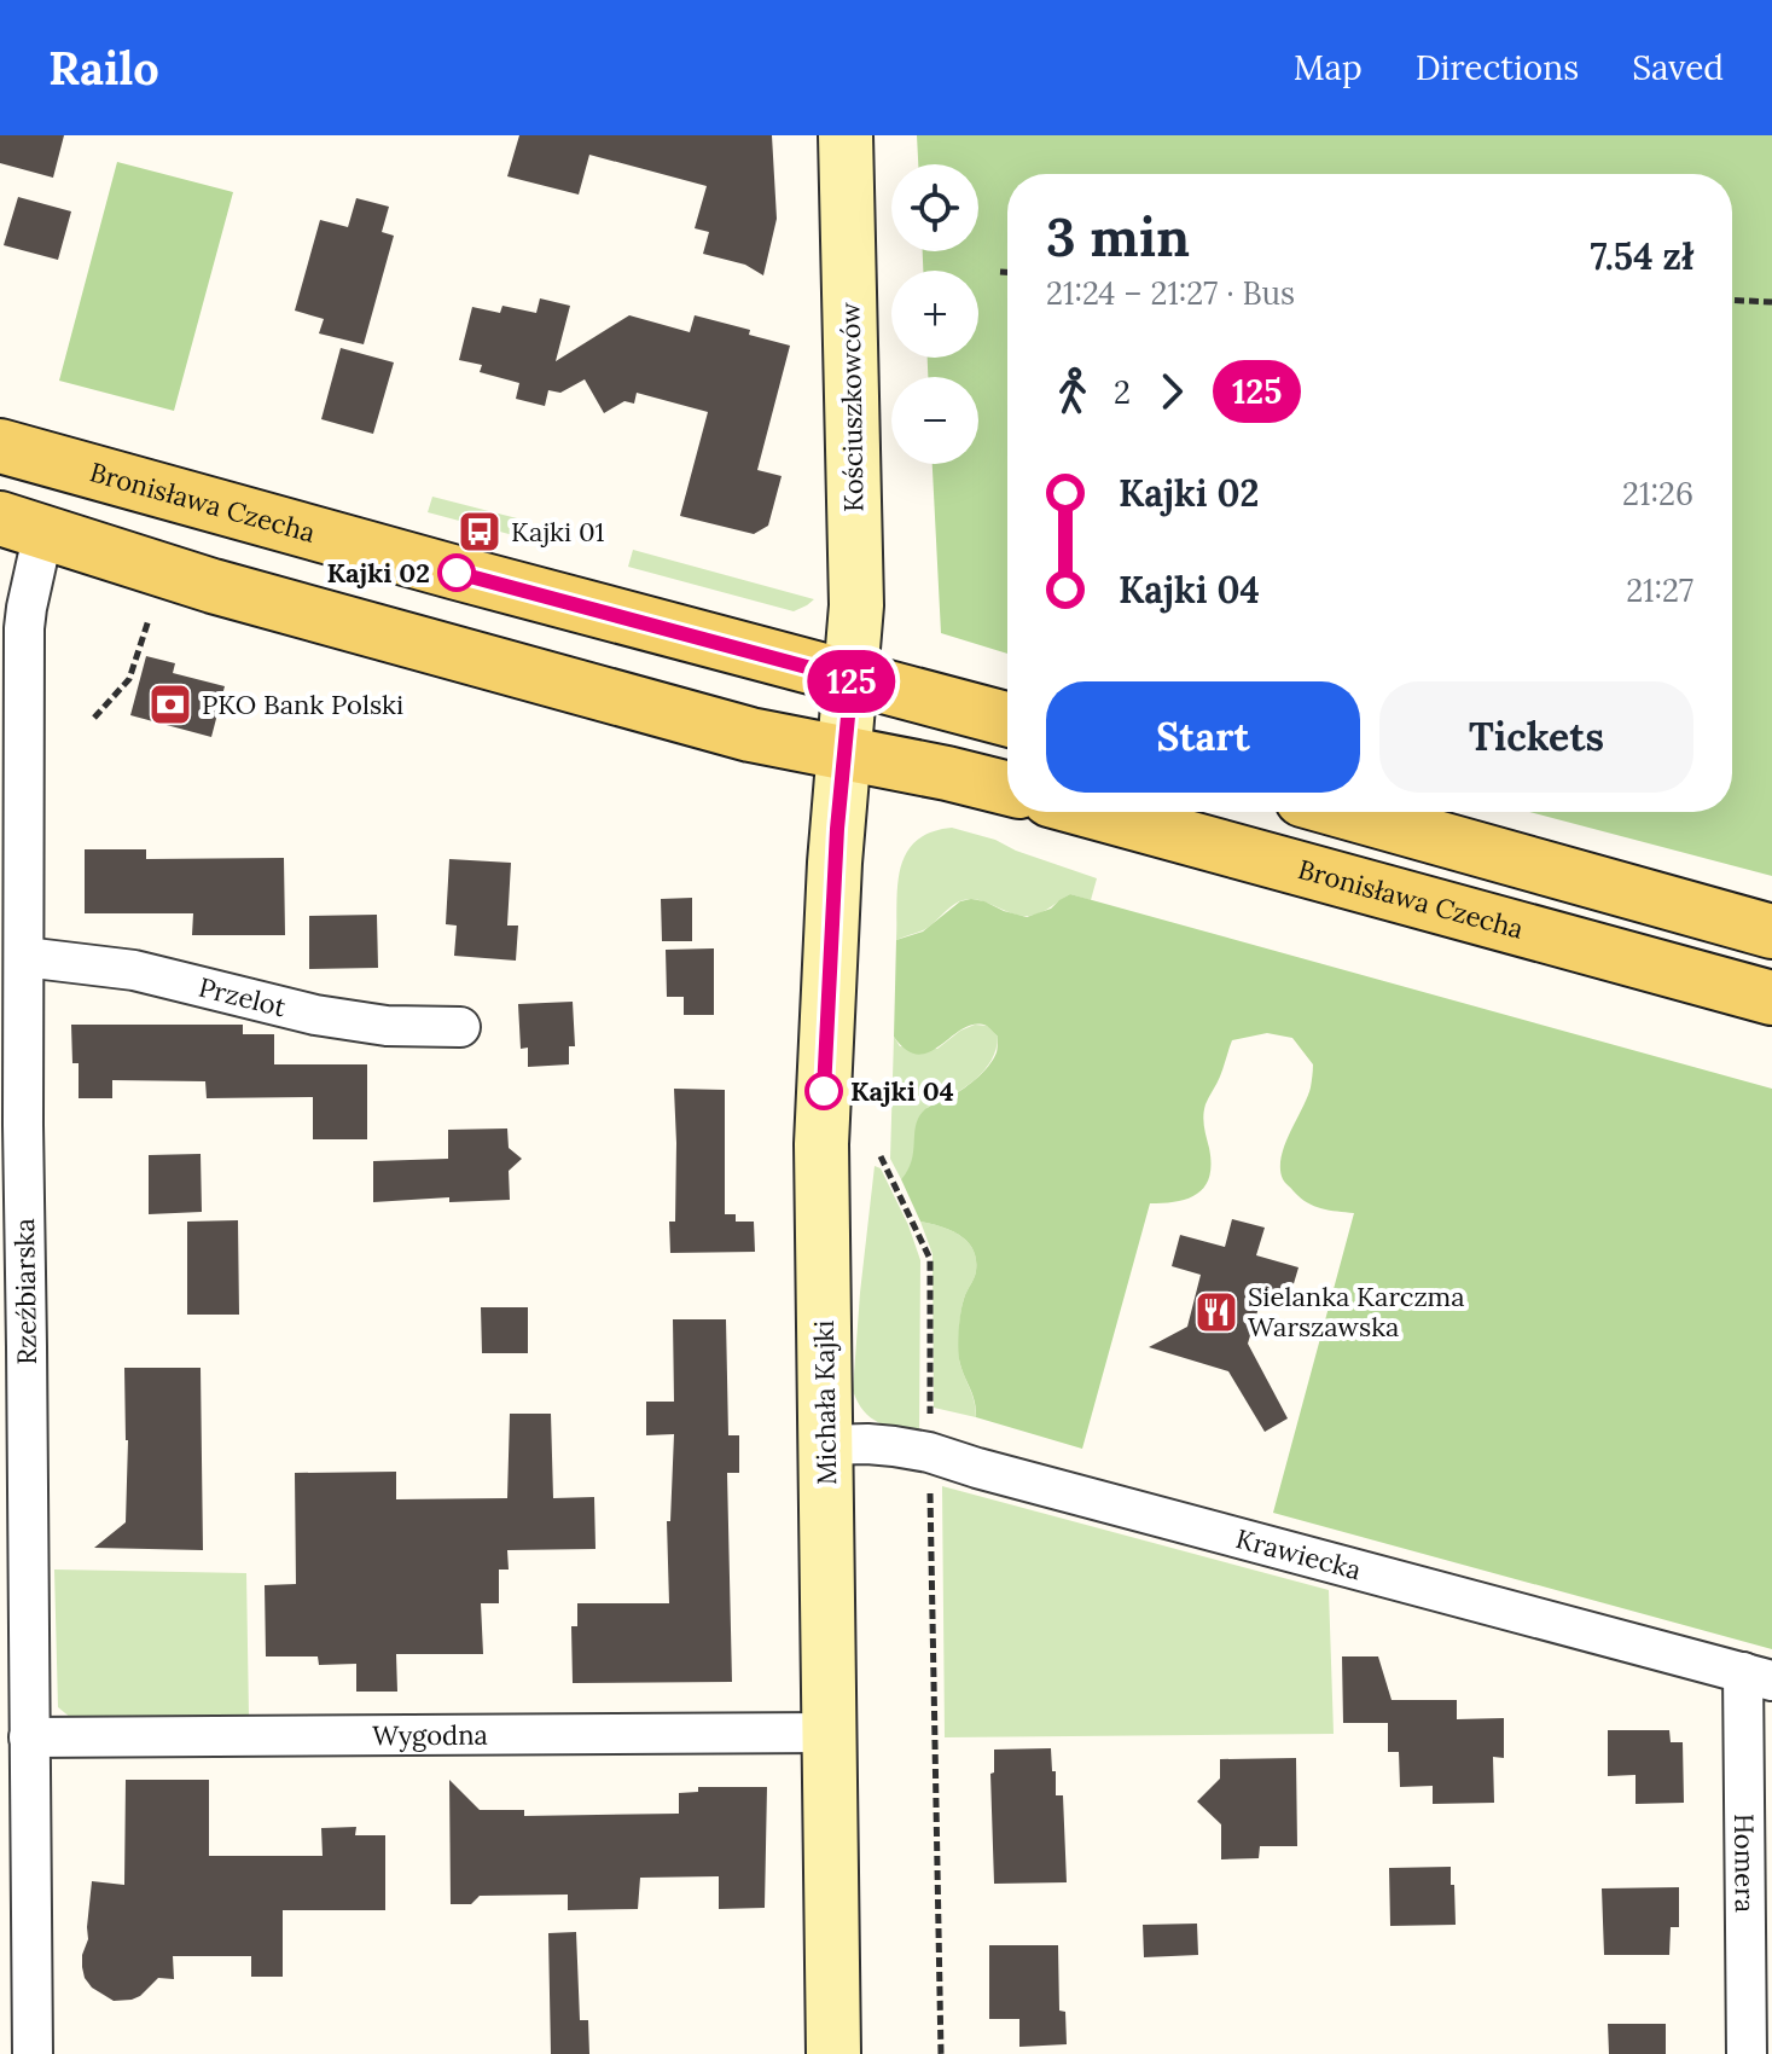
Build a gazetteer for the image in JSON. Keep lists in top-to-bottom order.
{
  "streets": {
    "main road": ["Bronisława Czecha"],
    "street": [
      "Kościuszkowców",
      "Przelot",
      "Rzeźbiarska",
      "Michała Kajki",
      "Krawiecka",
      "Wygodna",
      "Homera"
    ]
  },
  "crossings": [
    ["Kościuszkowców", "Bronisława Czecha"],
    ["Kościuszkowców", "Michała Kajki"],
    ["Przelot", "Rzeźbiarska"],
    ["Rzeźbiarska", "Wygodna"],
    ["Michała Kajki", "Krawiecka"],
    ["Michała Kajki", "Wygodna"],
    ["Krawiecka", "Homera"]
  ],
  "places": {
    "bus stop": ["Kajki 01"],
    "other": ["Kajki 02", "Kajki 04"],
    "bank": ["PKO Bank Polski"],
    "restaurant": ["Sielanka Karczma Warszawska"]
  },
  "lines": ["bus line 125"],
  "page": {
    "header": "Railo",
    "nav": ["Map", "Directions", "Saved"],
    "on_map": "125",
    "map_buttons": ["+", "−"],
    "heading": ["3 min", "21:24 – 21:27 · Bus", "7.54 zł"],
    "legs": ["2", "125"],
    "list": [
      {
        "name": "Kajki 02",
        "value": "21:26"
      },
      {
        "name": "Kajki 04",
        "value": "21:27"
      }
    ],
    "buttons": ["Start", "Tickets"]
  }
}
